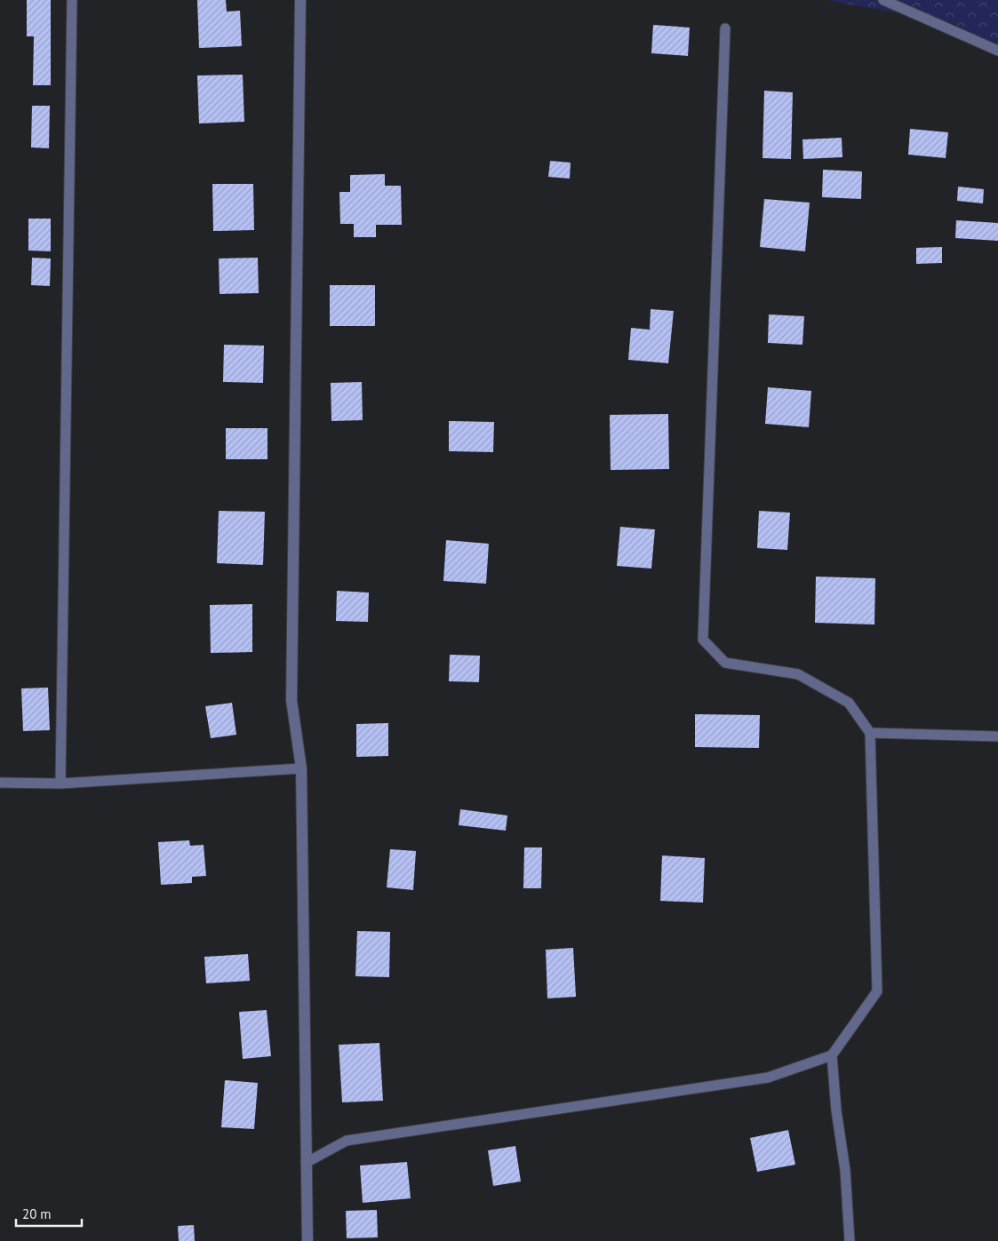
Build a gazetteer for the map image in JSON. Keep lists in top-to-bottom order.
{
  "scale_bar": "20 m"
}
